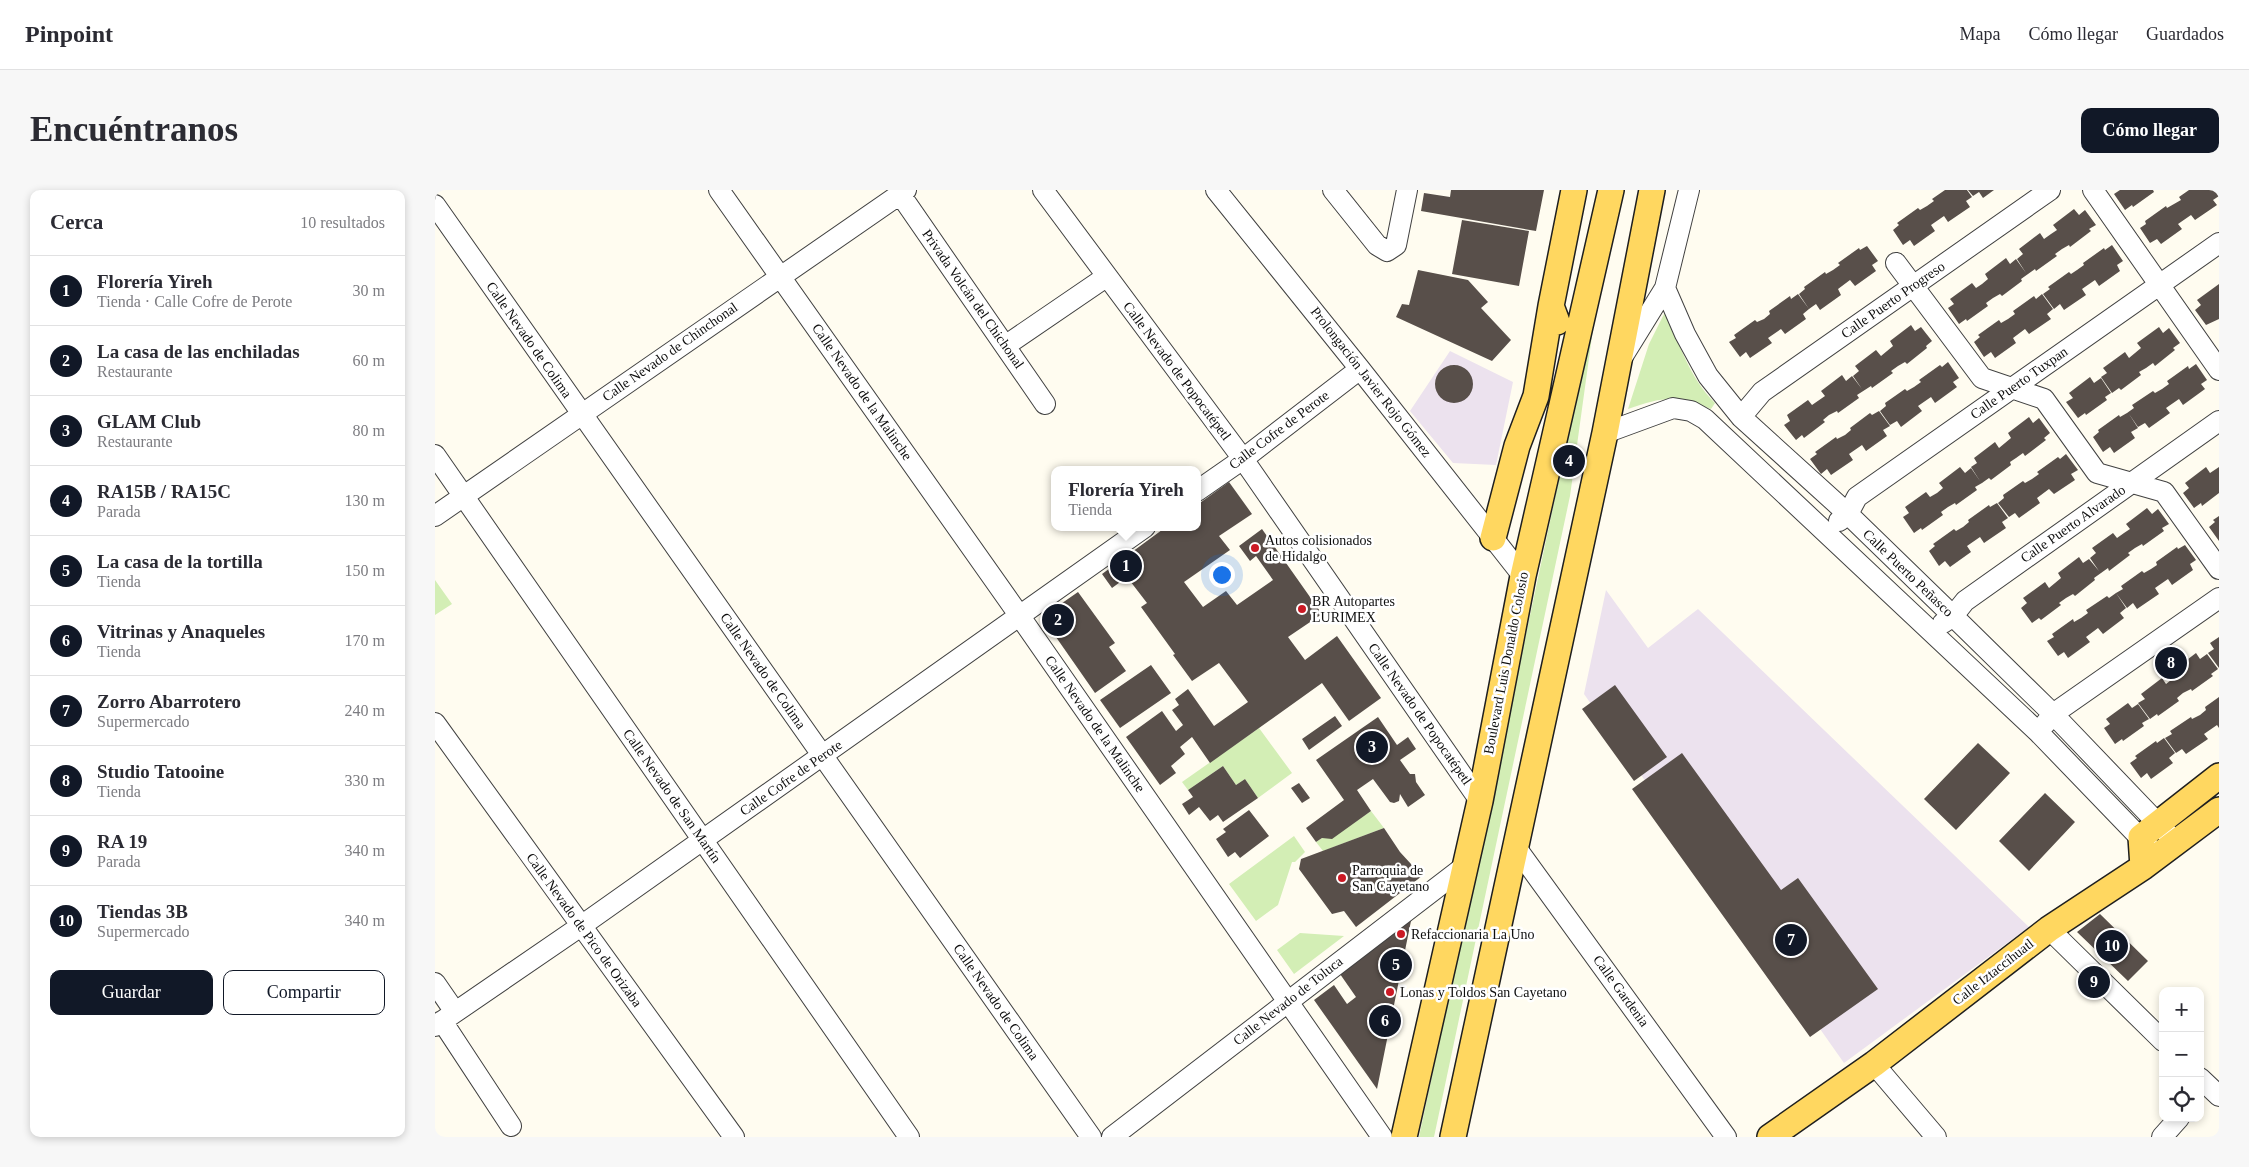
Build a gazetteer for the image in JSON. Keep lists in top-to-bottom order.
{
  "streets": {
    "main road": ["Boulevard Luis Donaldo Colosio", "Calle Iztaccíhuatl"],
    "street": [
      "Privada Volcán del Chichonal",
      "Calle Puerto Progreso",
      "Calle Nevado de Colima",
      "Calle Nevado de Chinchonal",
      "Calle Nevado de Popocatépetl",
      "Prolongación Javier Rojo Gómez",
      "Calle Puerto Tuxpan",
      "Calle Nevado de la Malinche",
      "Calle Cofre de Perote",
      "Calle Puerto Alvarado",
      "Calle Puerto Peñasco",
      "Calle Nevado de San Martín",
      "Calle Nevado de Pico de Orizaba",
      "Calle Gardenia",
      "Calle Nevado de Toluca"
    ]
  },
  "crossings": [
    ["Privada Volcán del Chichonal", "Calle Nevado de Chinchonal"],
    ["Calle Puerto Progreso", "Calle Puerto Peñasco"],
    ["Calle Nevado de Colima", "Calle Nevado de Chinchonal"],
    ["Calle Nevado de Colima", "Calle Cofre de Perote"],
    ["Calle Nevado de Chinchonal", "Calle Nevado de la Malinche"],
    ["Calle Nevado de Chinchonal", "Calle Nevado de San Martín"],
    ["Calle Nevado de Popocatépetl", "Calle Cofre de Perote"],
    ["Calle Nevado de Popocatépetl", "Boulevard Luis Donaldo Colosio"],
    ["Prolongación Javier Rojo Gómez", "Calle Cofre de Perote"],
    ["Prolongación Javier Rojo Gómez", "Boulevard Luis Donaldo Colosio"],
    ["Calle Puerto Tuxpan", "Calle Puerto Peñasco"],
    ["Calle Nevado de la Malinche", "Calle Cofre de Perote"],
    ["Calle Nevado de la Malinche", "Calle Nevado de Toluca"],
    ["Calle Cofre de Perote", "Calle Nevado de San Martín"],
    ["Calle Cofre de Perote", "Calle Nevado de Pico de Orizaba"],
    ["Calle Puerto Alvarado", "Calle Puerto Peñasco"],
    ["Calle Puerto Peñasco", "Calle Iztaccíhuatl"],
    ["Boulevard Luis Donaldo Colosio", "Calle Nevado de Toluca"]
  ],
  "places": [
    "Autos colisionados de Hidalgo",
    "BR Autopartes LURIMEX",
    "Parroquia de San Cayetano",
    "Refaccionaria La Uno",
    "Lonas y Toldos San Cayetano"
  ],
  "page": {
    "header": "Pinpoint",
    "nav": ["Mapa", "Cómo llegar", "Guardados"],
    "buttons": [
      "Cómo llegar",
      ["Guardar", "Compartir"]
    ],
    "title": "Encuéntranos",
    "heading": ["Cerca", "10 resultados"],
    "list": [
      {
        "mark": "1",
        "name": "Florería Yireh",
        "note": "Tienda · Calle Cofre de Perote",
        "value": "30 m"
      },
      {
        "mark": "2",
        "name": "La casa de las enchiladas",
        "note": "Restaurante",
        "value": "60 m"
      },
      {
        "mark": "3",
        "name": "GLAM Club",
        "note": "Restaurante",
        "value": "80 m"
      },
      {
        "mark": "4",
        "name": "RA15B / RA15C",
        "note": "Parada",
        "value": "130 m"
      },
      {
        "mark": "5",
        "name": "La casa de la tortilla",
        "note": "Tienda",
        "value": "150 m"
      },
      {
        "mark": "6",
        "name": "Vitrinas y Anaqueles",
        "note": "Tienda",
        "value": "170 m"
      },
      {
        "mark": "7",
        "name": "Zorro Abarrotero",
        "note": "Supermercado",
        "value": "240 m"
      },
      {
        "mark": "8",
        "name": "Studio Tatooine",
        "note": "Tienda",
        "value": "330 m"
      },
      {
        "mark": "9",
        "name": "RA 19",
        "note": "Parada",
        "value": "340 m"
      },
      {
        "mark": "10",
        "name": "Tiendas 3B",
        "note": "Supermercado",
        "value": "340 m"
      }
    ],
    "pins": [
      "4",
      "1",
      "2",
      "8",
      "3",
      "7",
      "10",
      "5",
      "9",
      "6"
    ],
    "popup": ["Florería Yireh", "Tienda"],
    "map_buttons": ["+", "−"]
  }
}
